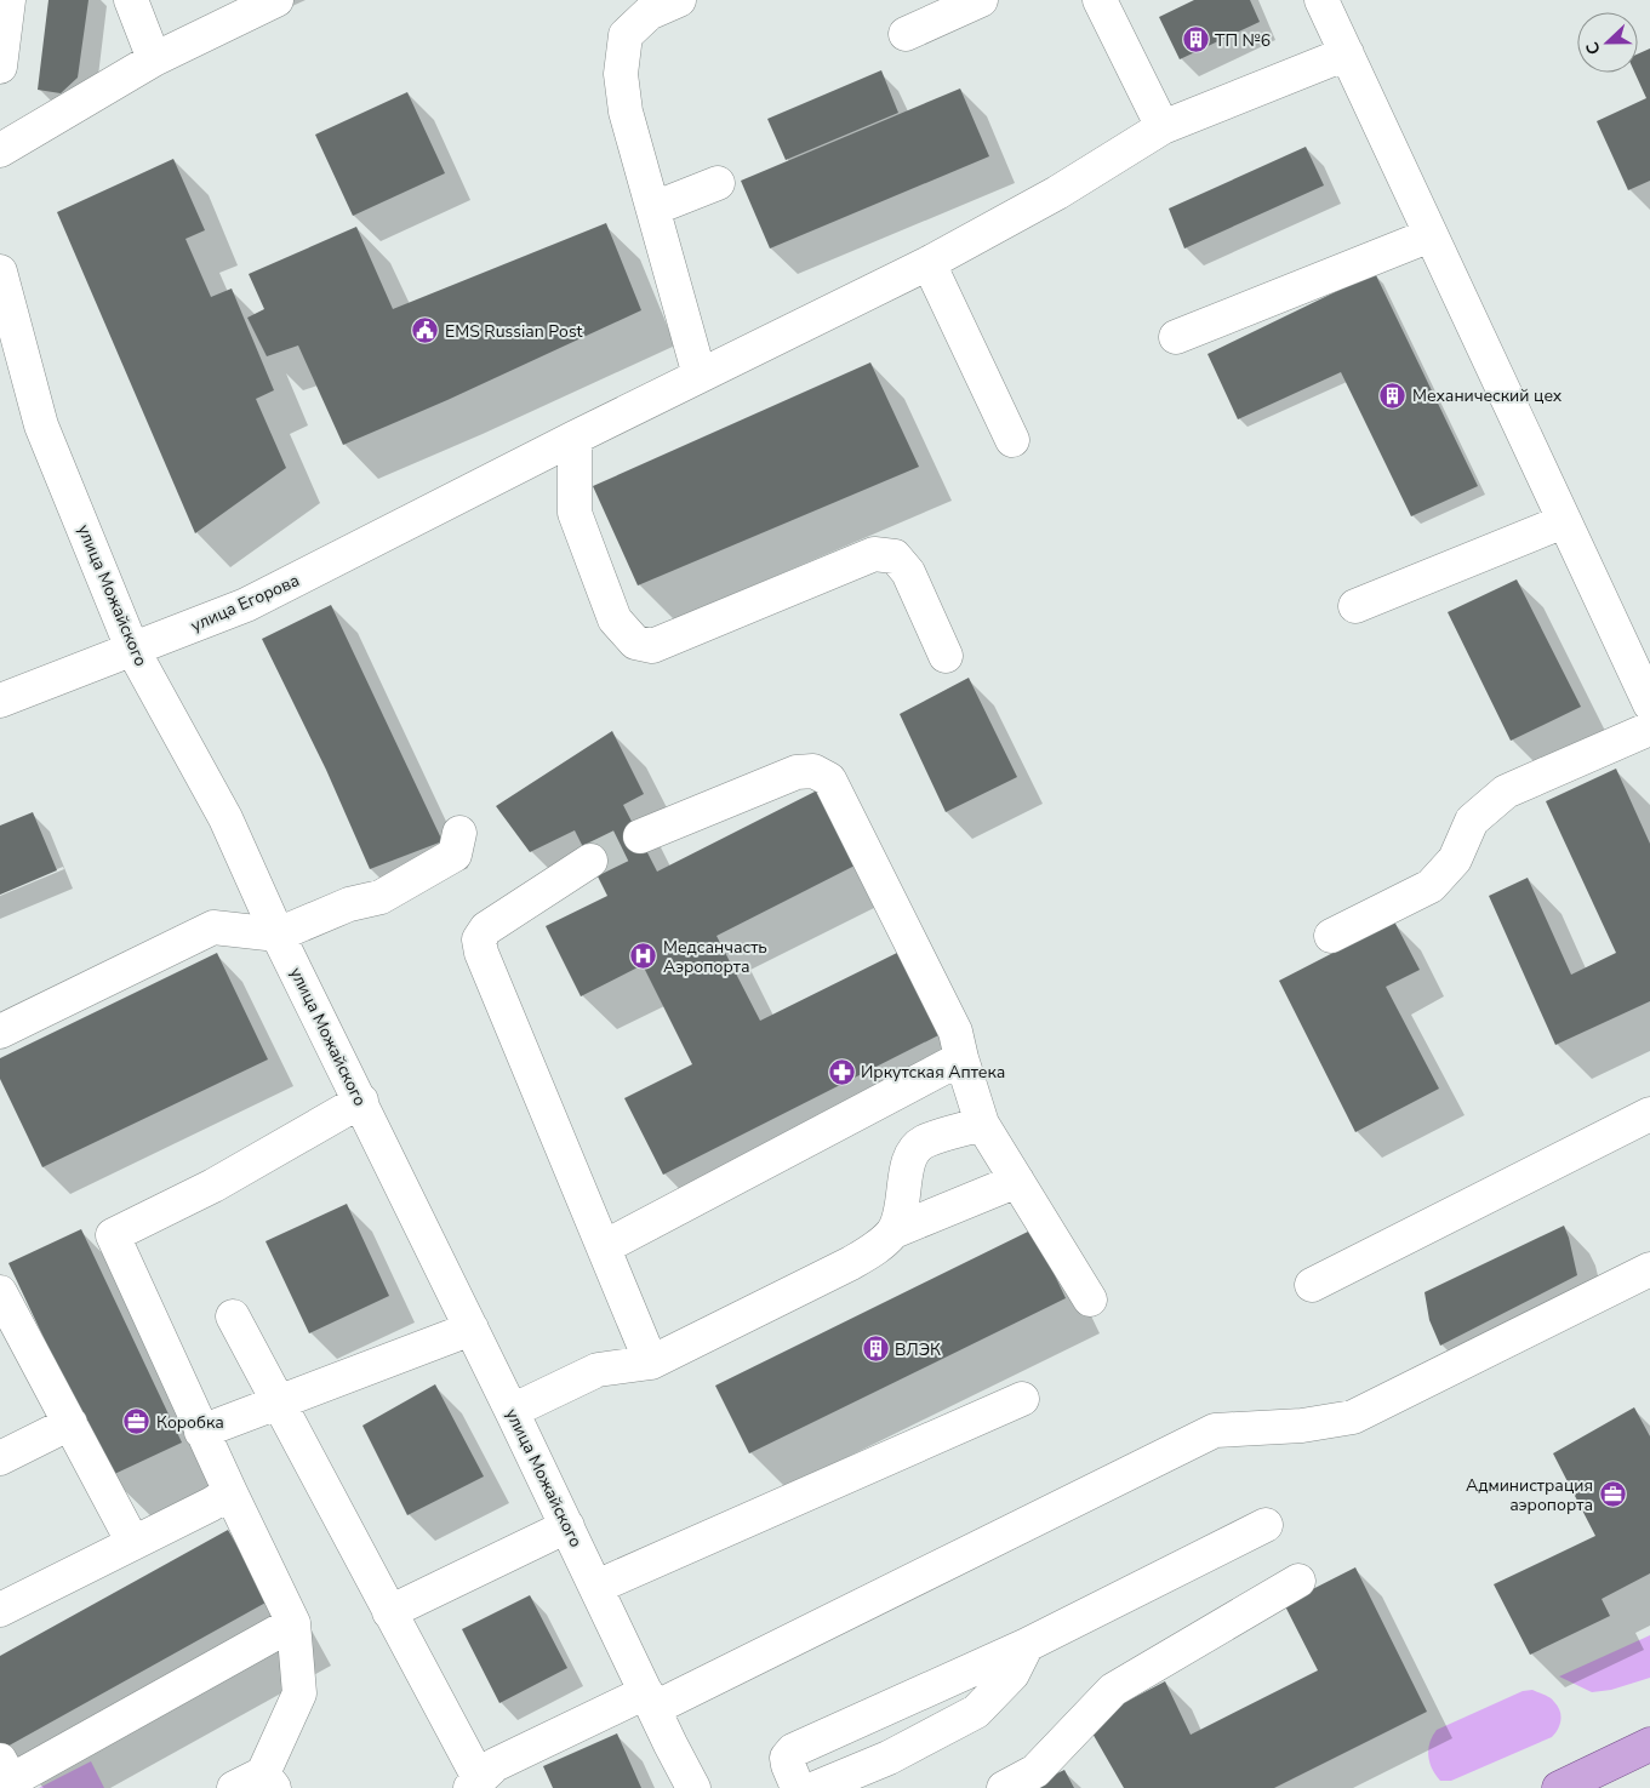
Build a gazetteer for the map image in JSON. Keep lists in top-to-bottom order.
{
  "streets": {
    "street": ["улица Можайского", "улица Егорова"]
  },
  "crossings": [
    ["улица Можайского", "улица Егорова"]
  ],
  "places": {
    "building": ["ТП №6", "Механический цех", "ВЛЭК"],
    "public building": ["EMS Russian Рost"],
    "hospital": ["Медсанчасть Аэропорта"],
    "pharmacy": ["Иркутская Аптека"],
    "office": ["Коробка", "Администрация аэропорта"]
  },
  "north": "left"
}
